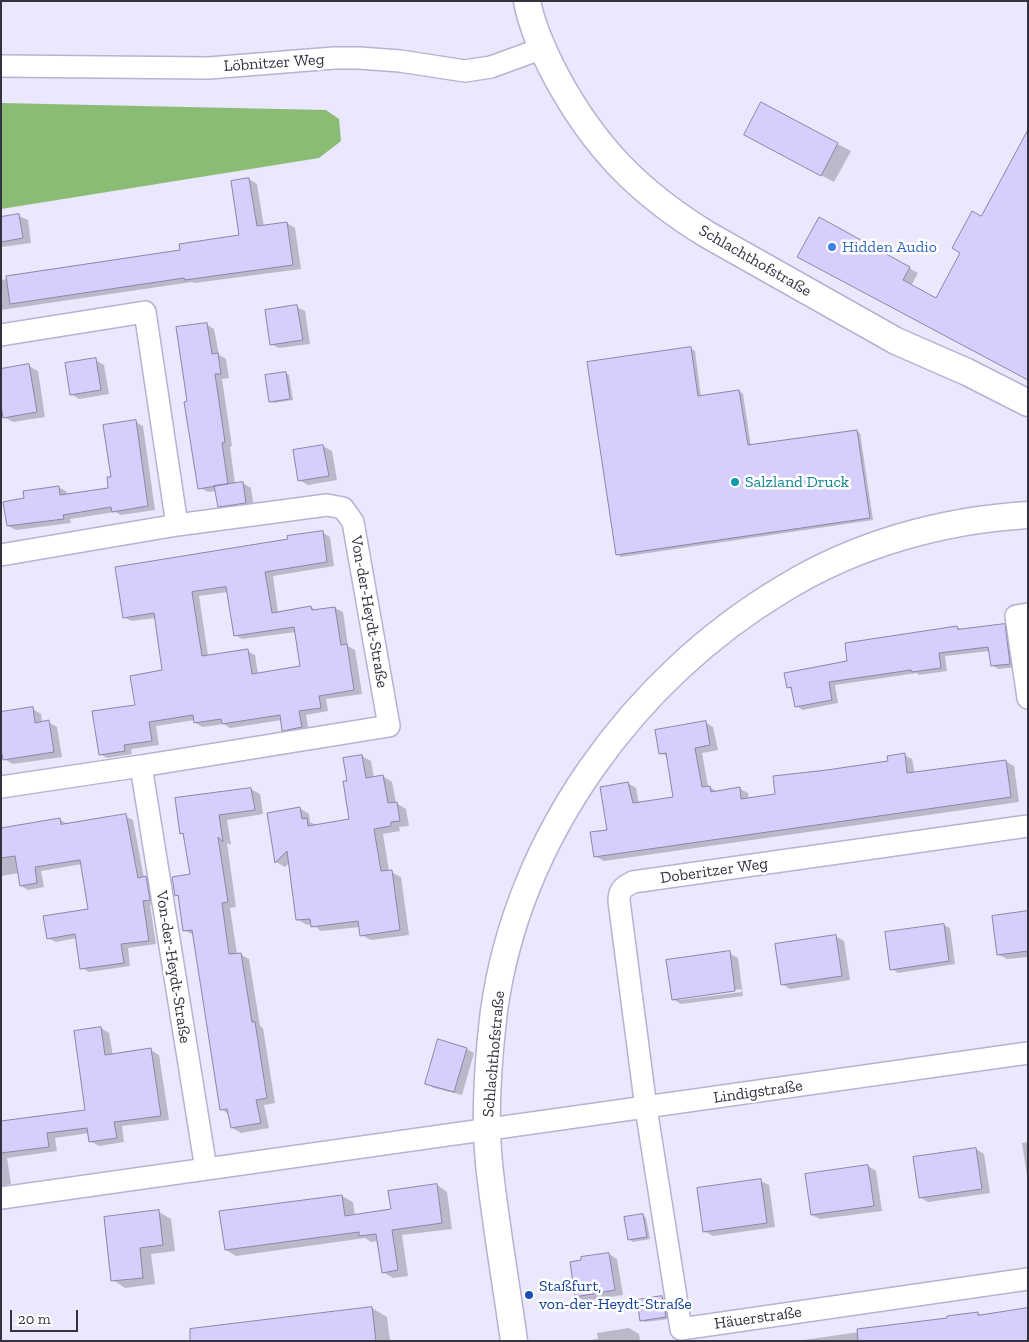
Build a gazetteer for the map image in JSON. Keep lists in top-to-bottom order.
{
  "streets": {
    "street": [
      "Löbnitzer Weg",
      "Schlachthofstraße",
      "Von-der-Heydt-Straße",
      "Doberitzer Weg",
      "Lindigstraße",
      "Häuerstraße"
    ]
  },
  "crossings": [
    ["Löbnitzer Weg", "Schlachthofstraße"],
    ["Schlachthofstraße", "Lindigstraße"],
    ["Doberitzer Weg", "Lindigstraße"],
    ["Doberitzer Weg", "Häuerstraße"],
    ["Lindigstraße", "Häuerstraße"]
  ],
  "places": ["Hidden Audio", "Salzland Druck", "Staßfurt, von-der-Heydt-Straße"],
  "scale_bar": "20 m"
}
